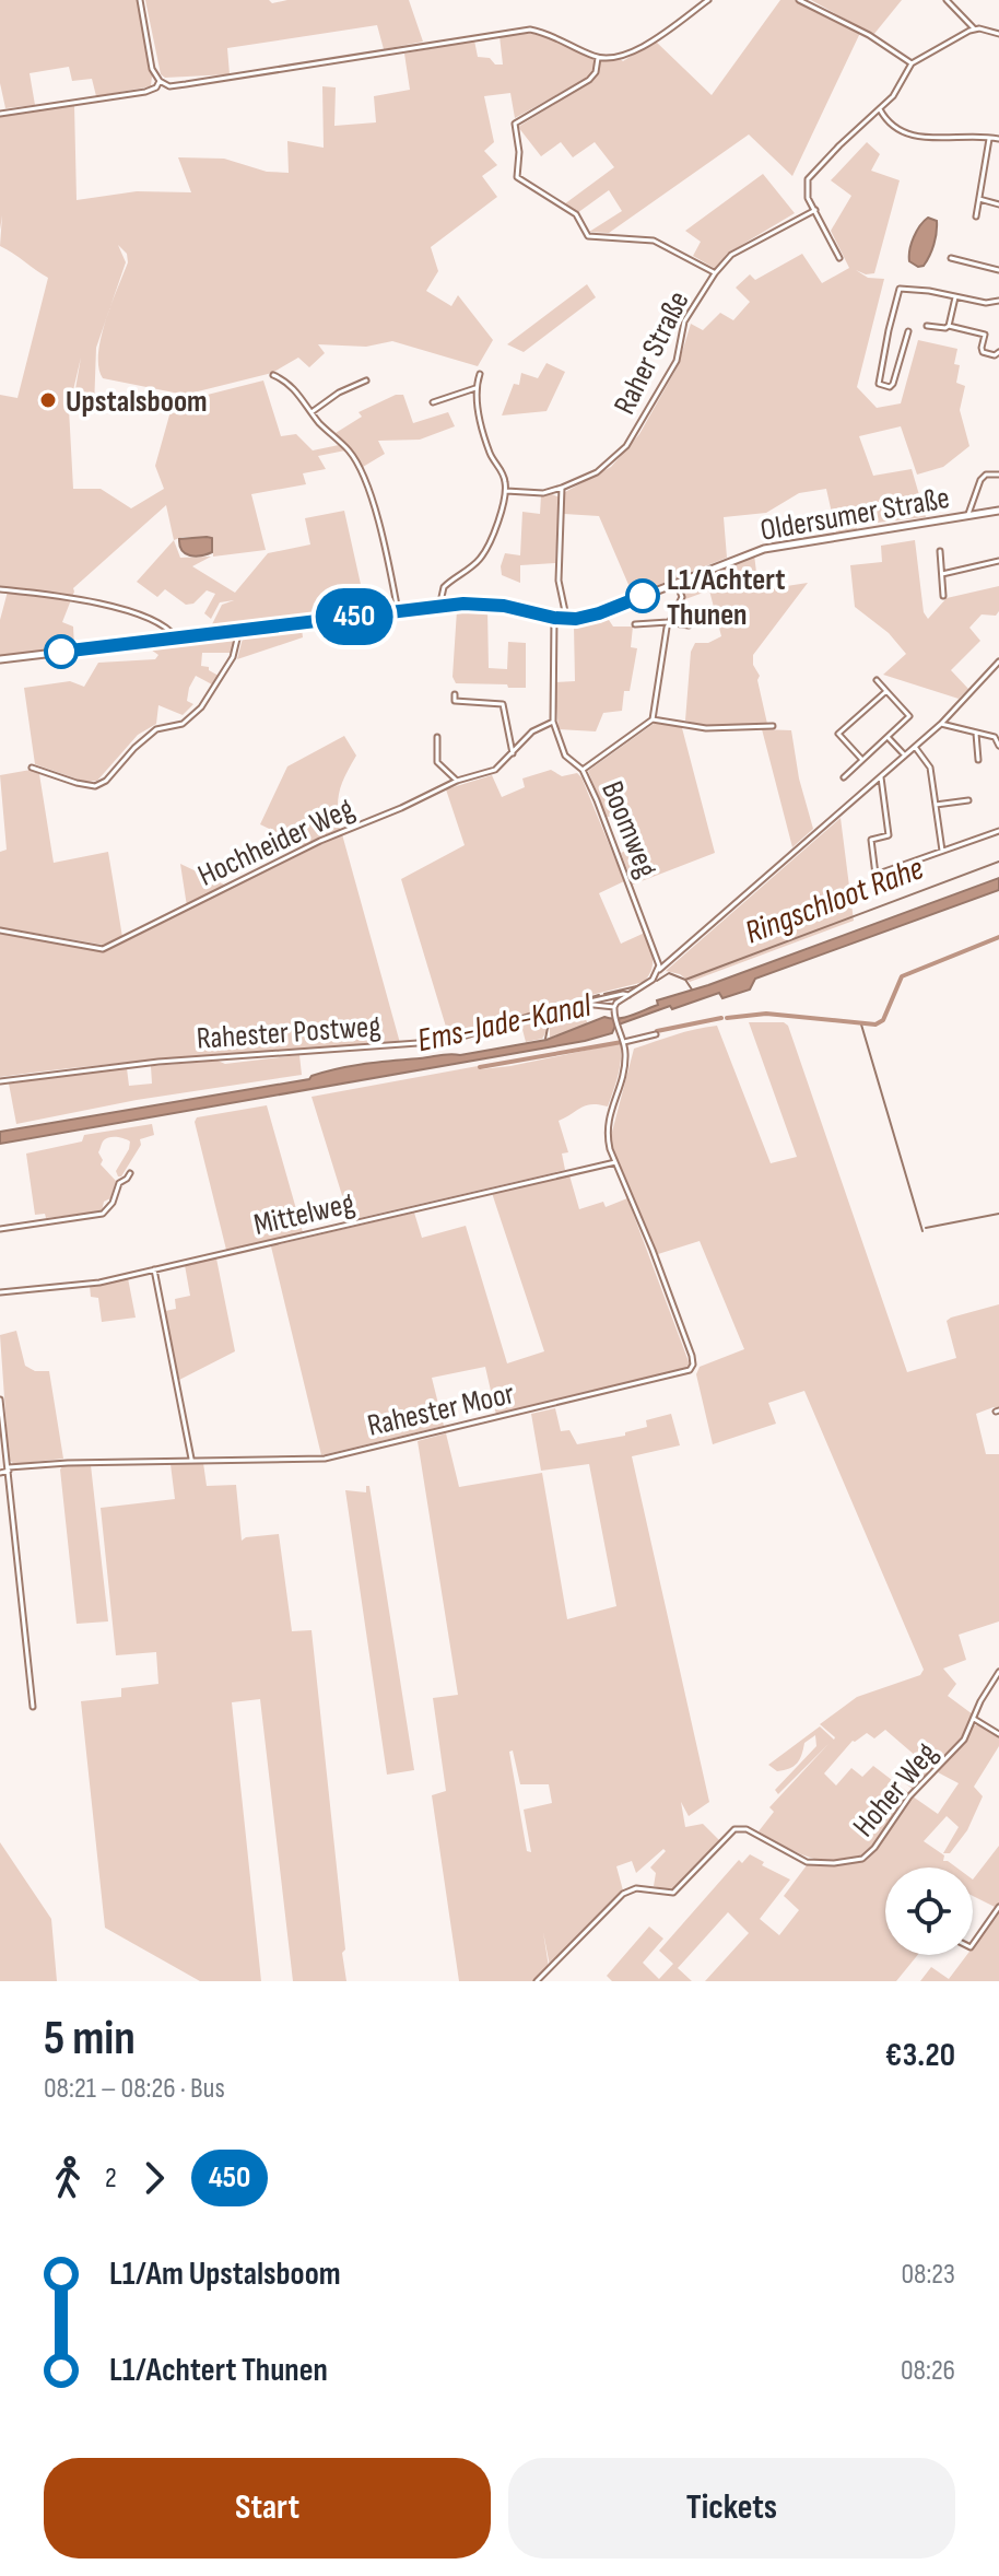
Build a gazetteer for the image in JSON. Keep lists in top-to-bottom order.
{
  "streets": {
    "main road": ["Oldersumer Straße"],
    "street": [
      "Raher Straße",
      "Boomweg",
      "Hochheider Weg",
      "Rahester Postweg",
      "Mittelweg",
      "Rahester Moor",
      "Hoher Weg"
    ]
  },
  "crossings": [
    ["Oldersumer Straße", "Boomweg"],
    ["Boomweg", "Hochheider Weg"],
    ["Mittelweg", "Rahester Moor"]
  ],
  "water": ["Ringschloot Rahe", "Ems-Jade-Kanal"],
  "places": ["Upstalsboom", "L1/Achtert Thunen"],
  "lines": ["bus line 450"],
  "page": {
    "on_map": "450",
    "heading": ["5 min", "08:21 – 08:26 · Bus", "€3.20"],
    "legs": ["2", "450"],
    "list": [
      {
        "name": "L1/Am Upstalsboom",
        "value": "08:23"
      },
      {
        "name": "L1/Achtert Thunen",
        "value": "08:26"
      }
    ],
    "buttons": ["Start", "Tickets"]
  }
}
